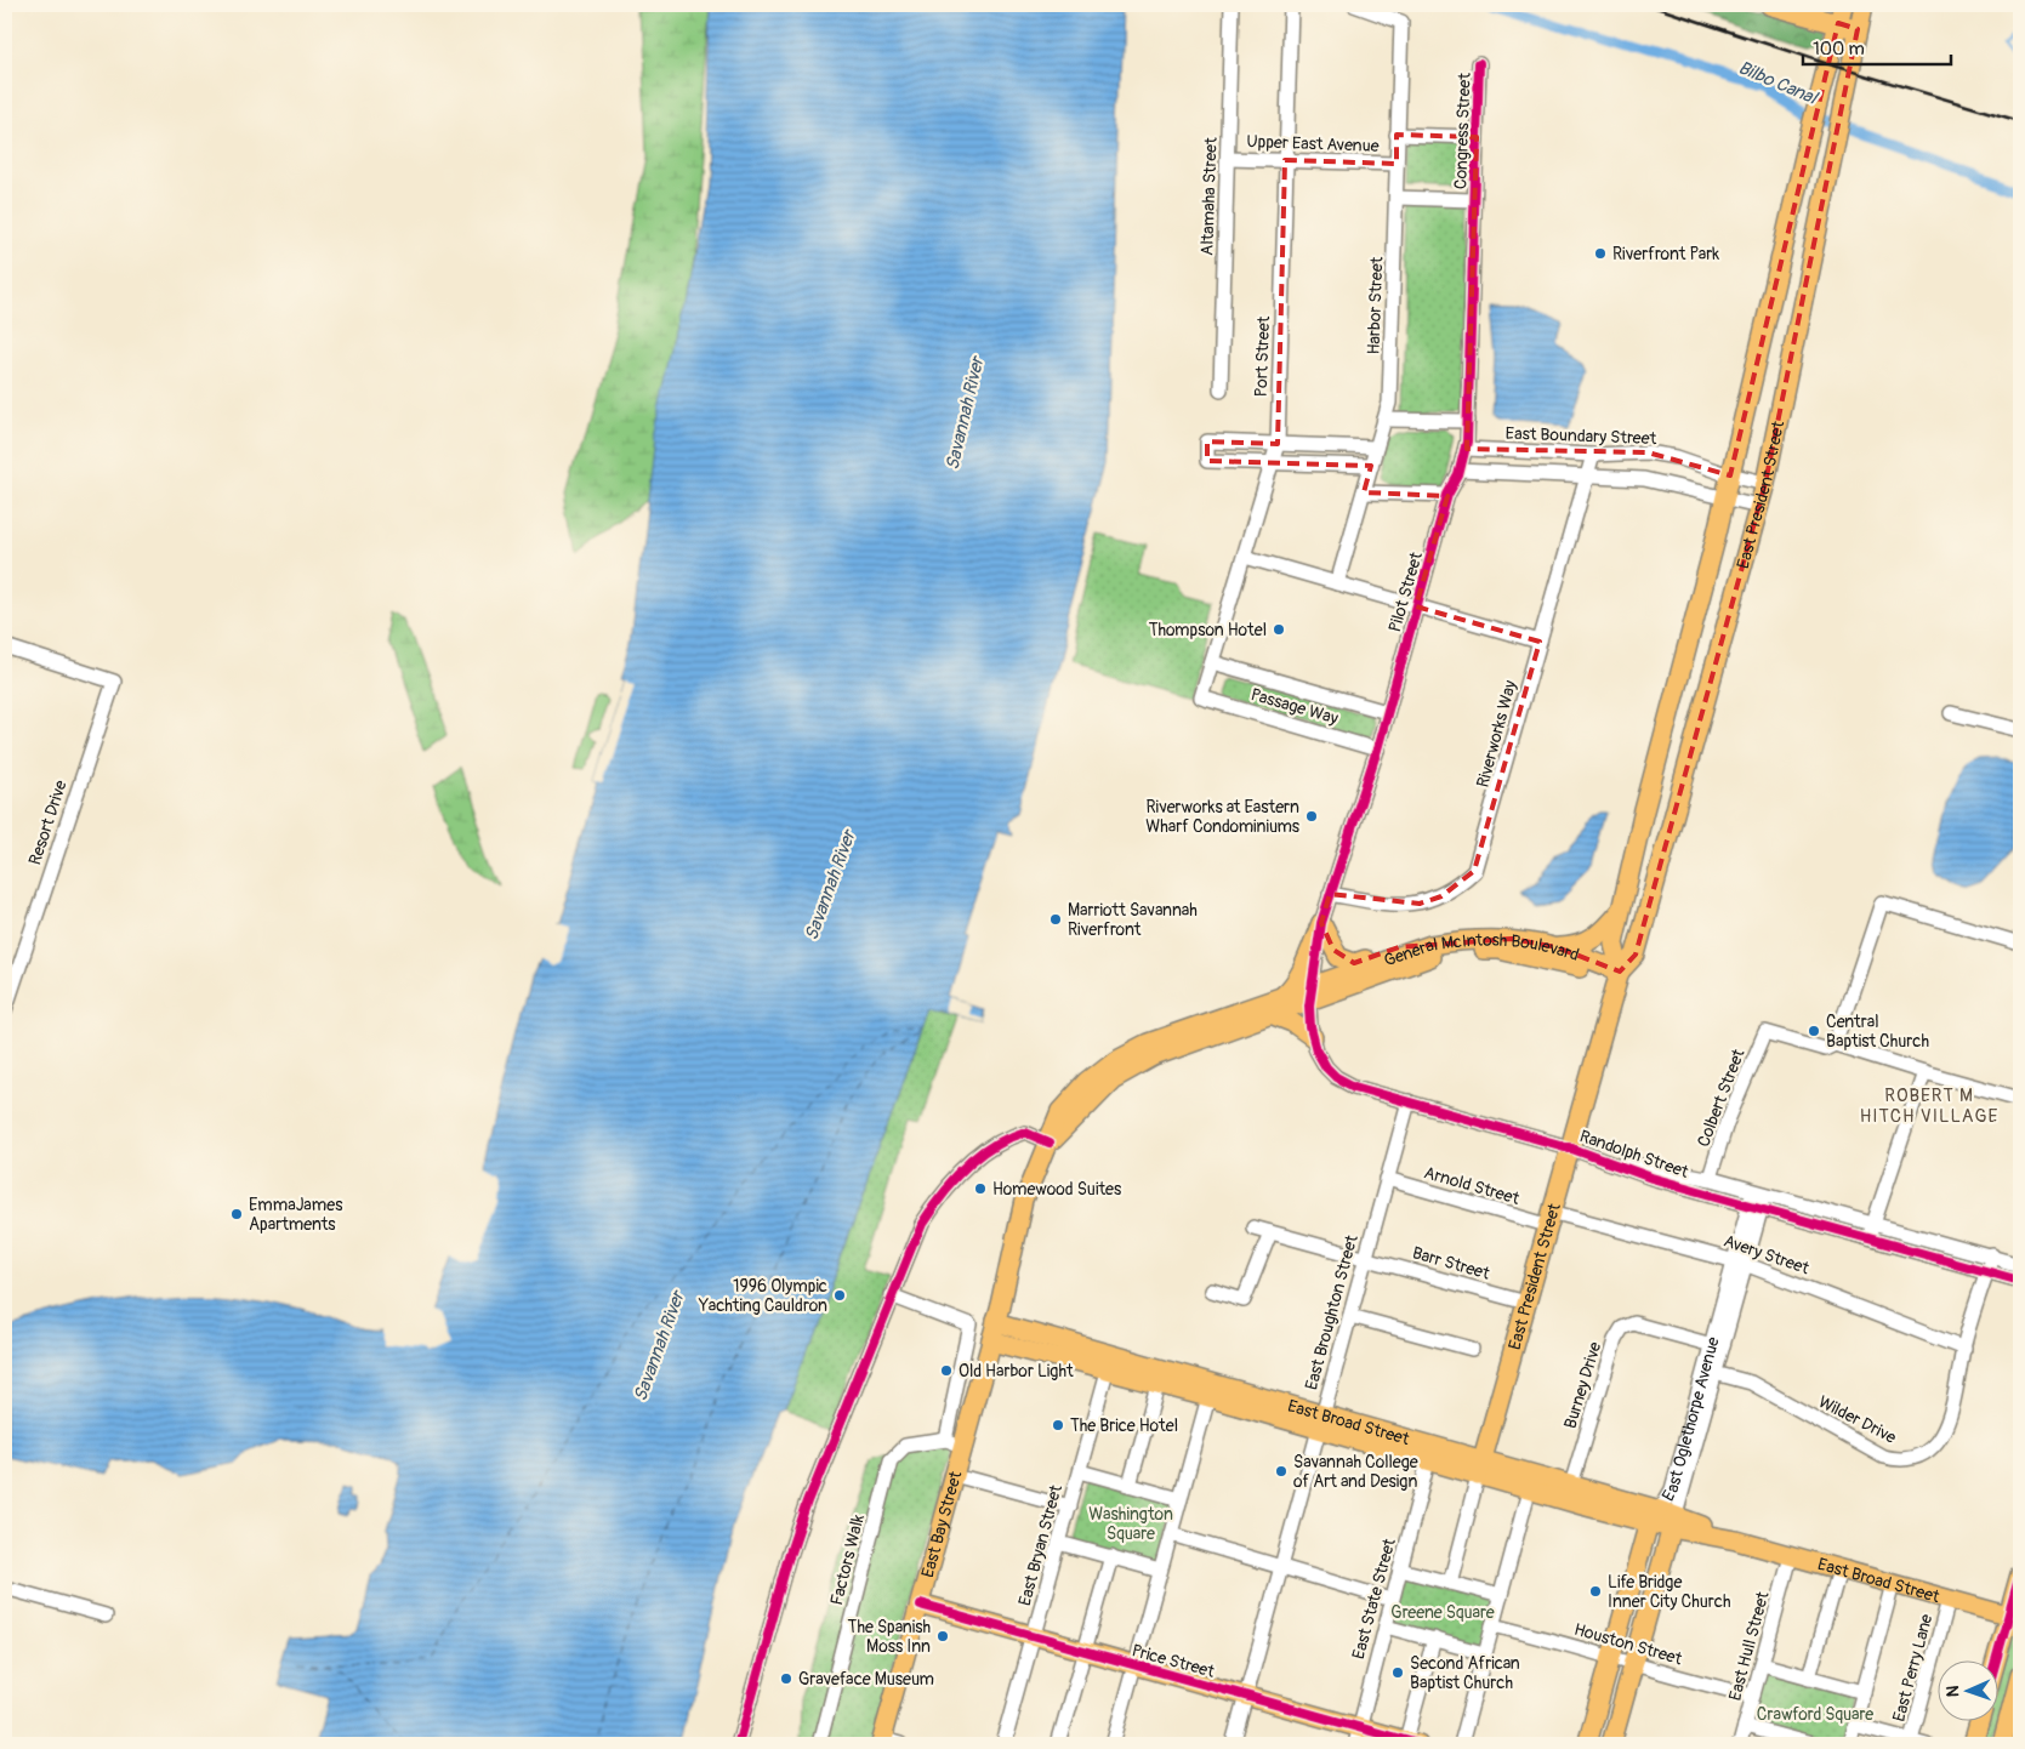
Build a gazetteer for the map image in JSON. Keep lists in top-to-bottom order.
{
  "streets": {
    "main road": [
      "East President Street",
      "General McIntosh Boulevard",
      "East Oglethorpe Avenue",
      "East Broad Street",
      "East Bay Street",
      "Price Street"
    ],
    "street": [
      "Congress Street",
      "Upper East Avenue",
      "Altamaha Street",
      "Harbor Street",
      "Port Street",
      "East Boundary Street",
      "Pilot Street",
      "Passage Way",
      "Riverworks Way",
      "Resort Drive",
      "Colbert Street",
      "Randolph Street",
      "Arnold Street",
      "Avery Street",
      "Barr Street",
      "East Broughton Street",
      "Burney Drive",
      "Wilder Drive",
      "East Bryan Street",
      "Factors Walk",
      "East State Street",
      "Houston Street",
      "East Hull Street",
      "East Perry Lane"
    ]
  },
  "crossings": [
    ["Congress Street", "Upper East Avenue"],
    ["Congress Street", "Pilot Street"],
    ["Upper East Avenue", "Altamaha Street"],
    ["Upper East Avenue", "Harbor Street"],
    ["Upper East Avenue", "Port Street"],
    ["Port Street", "Passage Way"],
    ["East Boundary Street", "East President Street"],
    ["East Boundary Street", "Pilot Street"],
    ["East Boundary Street", "Riverworks Way"],
    ["East President Street", "General McIntosh Boulevard"],
    ["East President Street", "Randolph Street"],
    ["East President Street", "Arnold Street"],
    ["East President Street", "Avery Street"],
    ["East President Street", "Barr Street"],
    ["East President Street", "East Broad Street"],
    ["Pilot Street", "Passage Way"],
    ["Pilot Street", "Riverworks Way"],
    ["Pilot Street", "General McIntosh Boulevard"],
    ["Pilot Street", "Randolph Street"],
    ["General McIntosh Boulevard", "Randolph Street"],
    ["General McIntosh Boulevard", "East Broad Street"],
    ["General McIntosh Boulevard", "East Bay Street"],
    ["Colbert Street", "Randolph Street"],
    ["Randolph Street", "East Broughton Street"],
    ["Randolph Street", "East Oglethorpe Avenue"],
    ["Randolph Street", "Wilder Drive"],
    ["Arnold Street", "Avery Street"],
    ["Arnold Street", "East Broughton Street"],
    ["Avery Street", "East Oglethorpe Avenue"],
    ["Avery Street", "Wilder Drive"],
    ["Barr Street", "East Broughton Street"],
    ["East Broughton Street", "East Broad Street"],
    ["East Broughton Street", "Price Street"],
    ["Burney Drive", "East Oglethorpe Avenue"],
    ["Burney Drive", "East Broad Street"],
    ["East Oglethorpe Avenue", "Wilder Drive"],
    ["East Oglethorpe Avenue", "East Broad Street"],
    ["East Oglethorpe Avenue", "Houston Street"],
    ["East Broad Street", "East Bay Street"],
    ["East Broad Street", "East Bryan Street"],
    ["East Broad Street", "East State Street"],
    ["East Broad Street", "East Hull Street"],
    ["East Broad Street", "East Perry Lane"],
    ["East Bay Street", "Factors Walk"],
    ["East Bay Street", "Price Street"],
    ["East Bryan Street", "Price Street"],
    ["East State Street", "Price Street"],
    ["Houston Street", "East Hull Street"]
  ],
  "districts": ["ROBERT M HITCH VILLAGE"],
  "water": ["Bilbo Canal", "Savannah River"],
  "parks": ["Washington Square", "Greene Square", "Crawford Square"],
  "places": [
    "Riverfront Park",
    "Thompson Hotel",
    "Riverworks at Eastern Wharf Condominiums",
    "Marriott Savannah Riverfront",
    "Central Baptist Church",
    "Homewood Suites",
    "EmmaJames Apartments",
    "1996 Olympic Yachting Cauldron",
    "Old Harbor Light",
    "The Brice Hotel",
    "Savannah College of Art and Design",
    "Life Bridge Inner City Church",
    "The Spanish Moss Inn",
    "Second African Baptist Church",
    "Graveface Museum"
  ],
  "scale_bar": "100 m",
  "north": "left"
}
